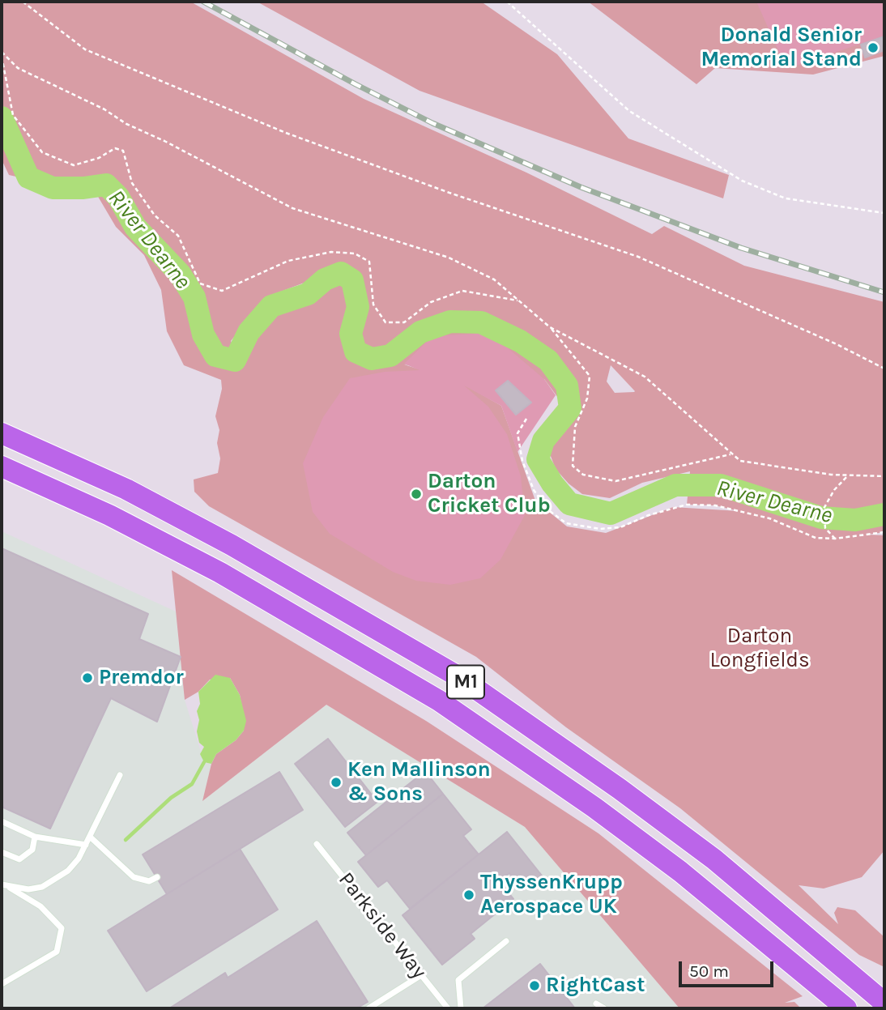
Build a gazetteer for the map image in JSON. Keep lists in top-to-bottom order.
{
  "streets": {
    "highway": ["M1"],
    "lane": ["Parkside Way"]
  },
  "water": ["River Dearne"],
  "parks": ["Darton Longfields"],
  "places": [
    "Donald Senior Memorial Stand",
    "Darton Cricket Club",
    "Premdor",
    "Ken Mallinson & Sons",
    "ThyssenKrupp Aerospace UK",
    "RightCast"
  ],
  "scale_bar": "50 m"
}
